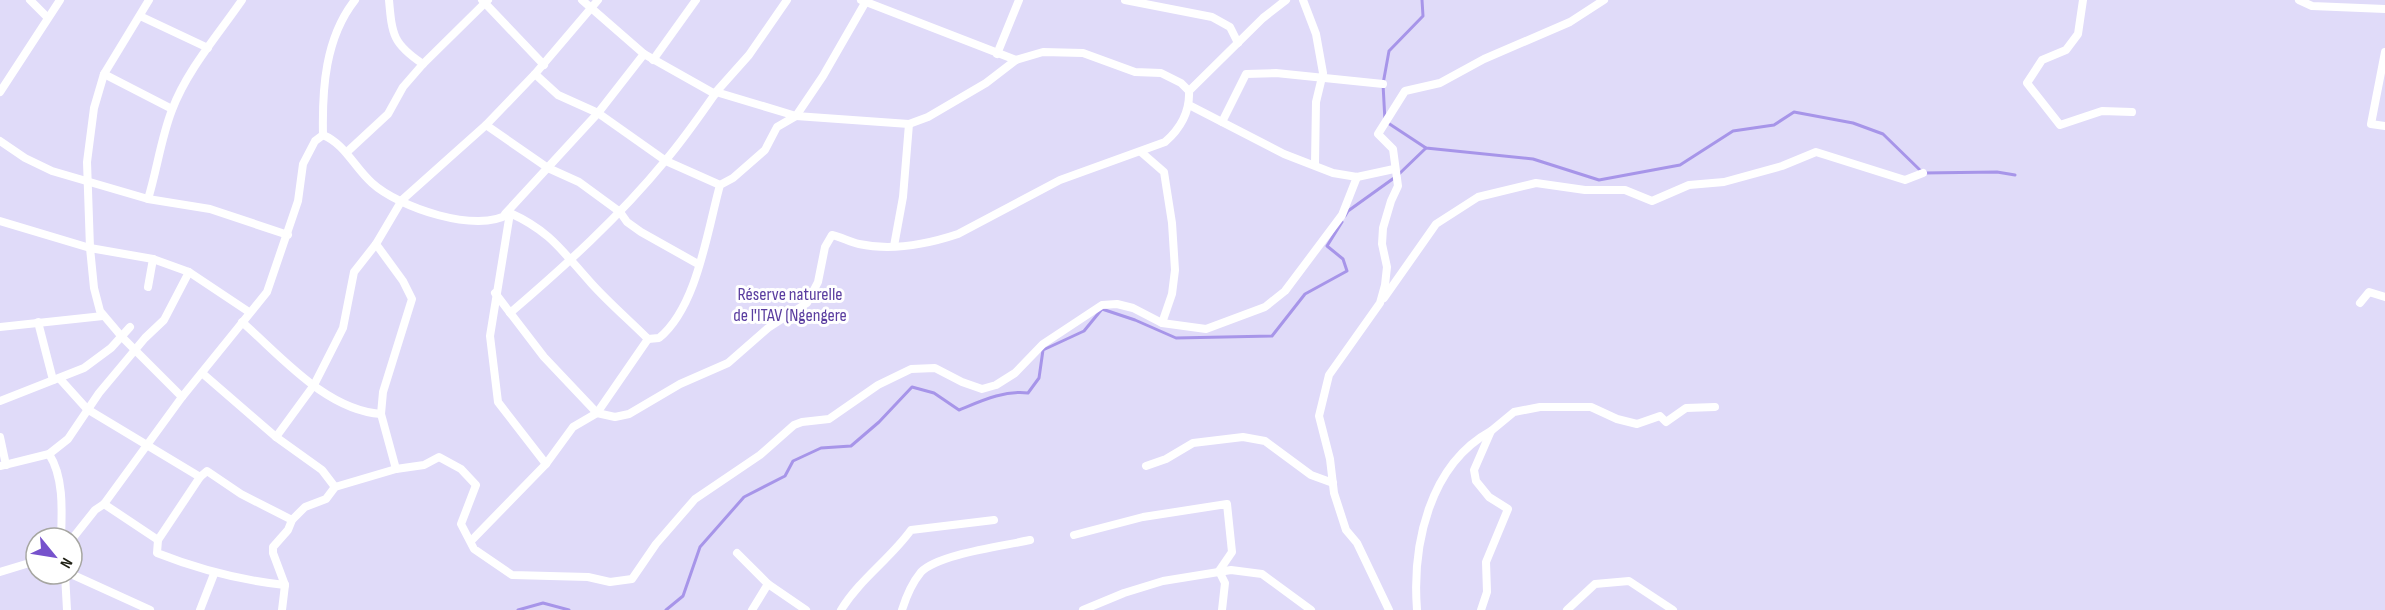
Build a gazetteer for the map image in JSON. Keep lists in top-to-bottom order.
{
  "parks": ["Réserve naturelle de l'ITAV (Ngengere"],
  "north": "bottom right"
}
